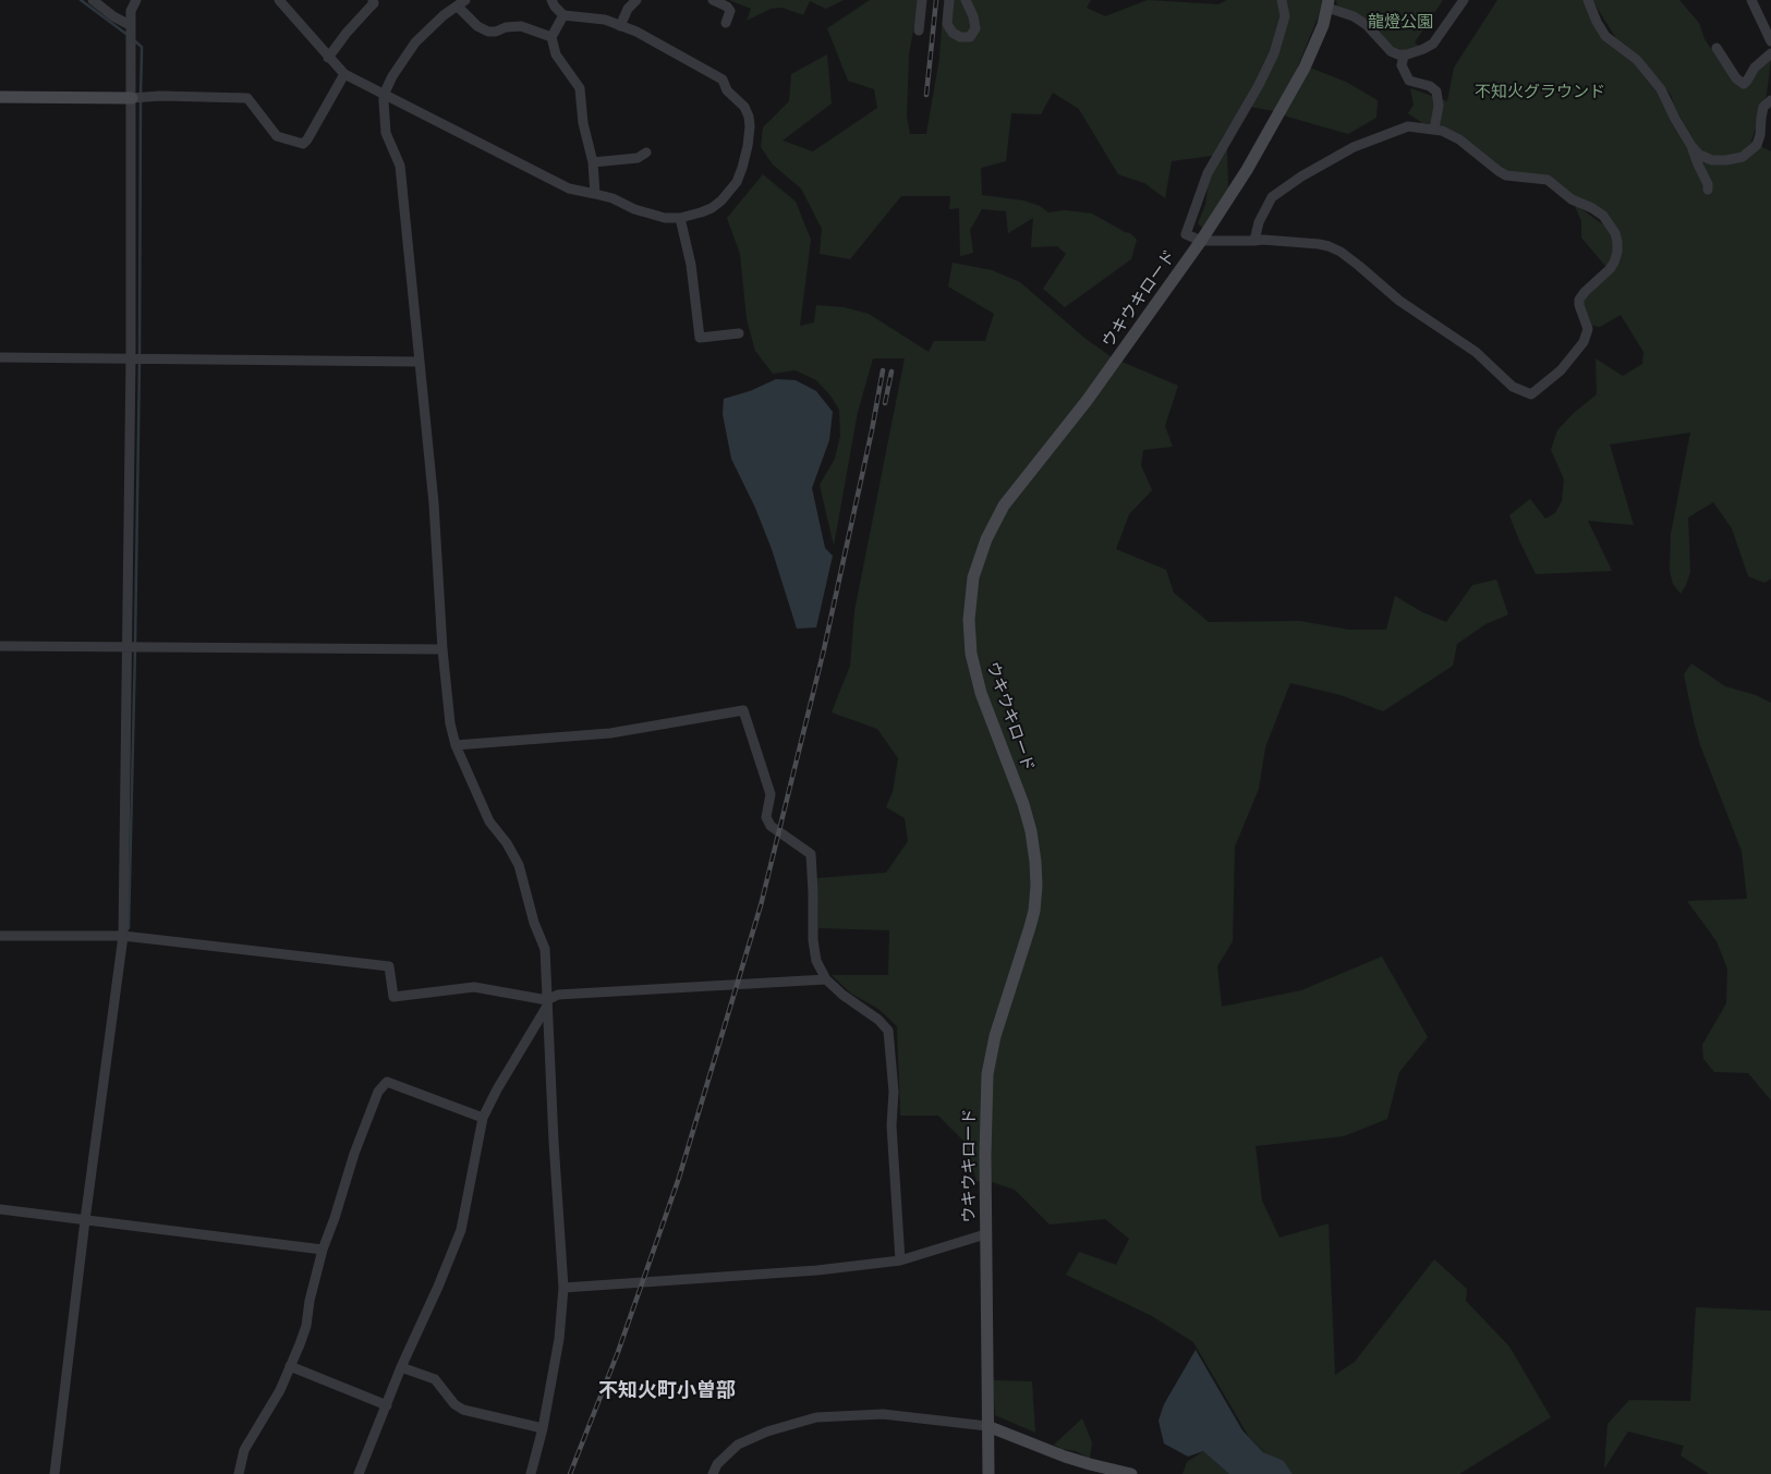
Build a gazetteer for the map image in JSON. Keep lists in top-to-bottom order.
{
  "streets": {
    "street": ["ウキウキロード"]
  },
  "districts": ["不知火町小曽部"],
  "parks": ["龍燈公園", "不知火グラウンド"]
}
